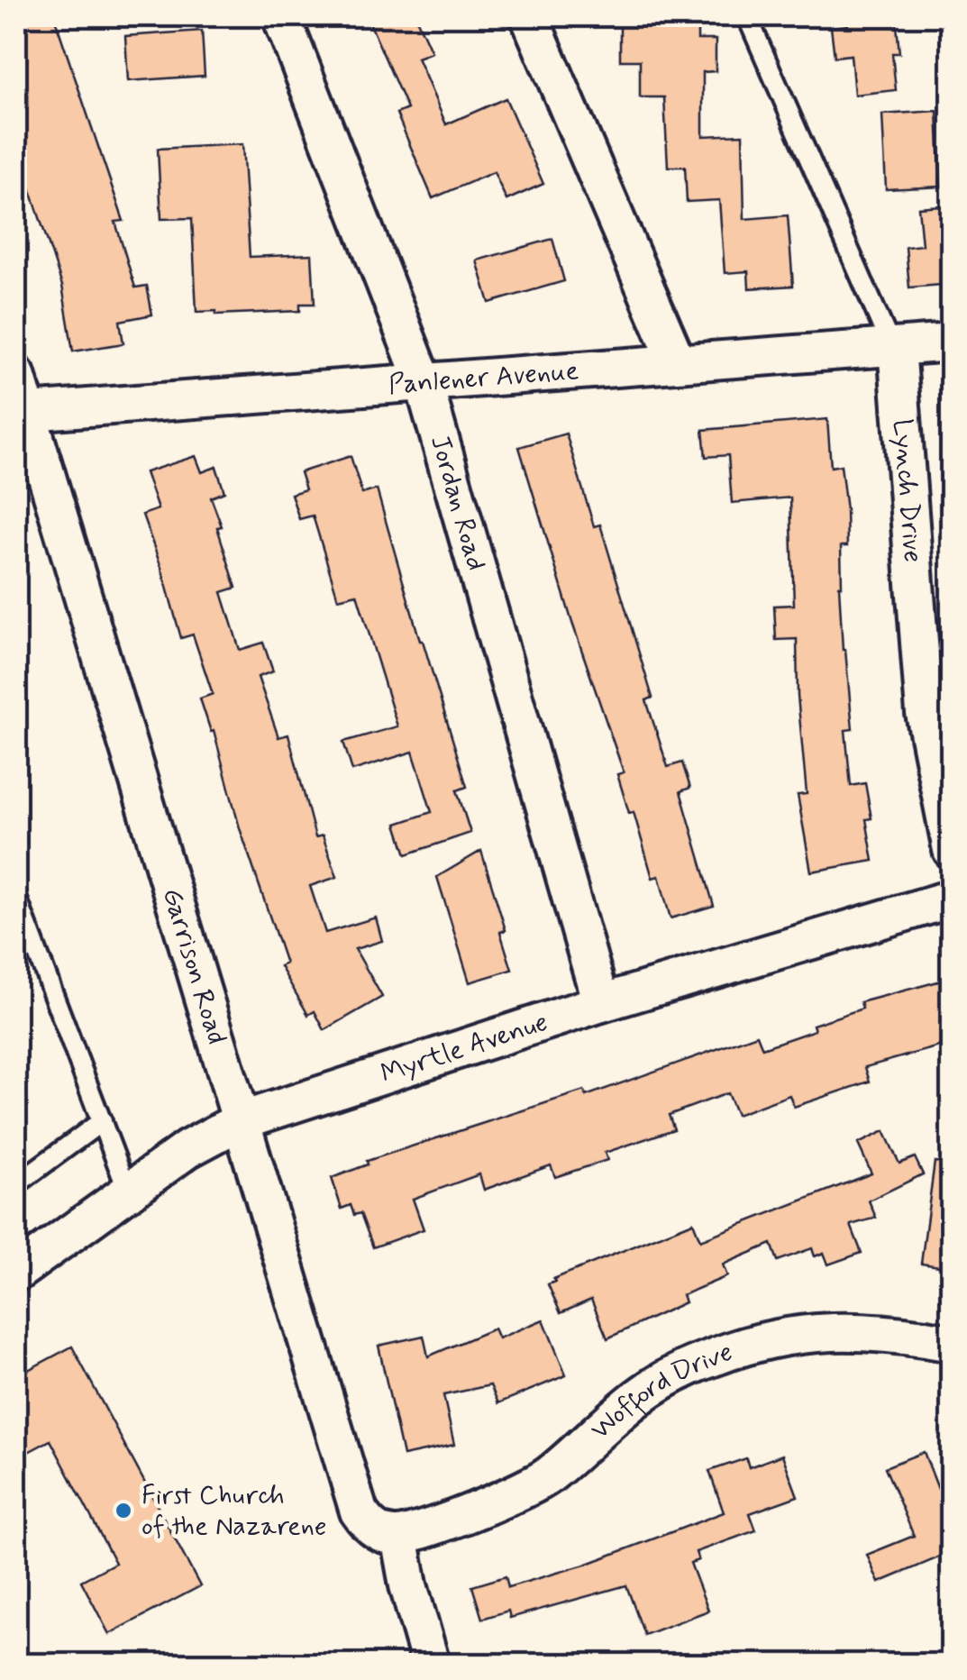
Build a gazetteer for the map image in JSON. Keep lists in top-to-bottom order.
{
  "streets": {
    "street": [
      "Panlener Avenue",
      "Lynch Drive",
      "Jordan Road",
      "Garrison Road",
      "Myrtle Avenue",
      "Wofford Drive"
    ]
  },
  "crossings": [
    ["Panlener Avenue", "Lynch Drive"],
    ["Panlener Avenue", "Jordan Road"],
    ["Panlener Avenue", "Garrison Road"],
    ["Jordan Road", "Myrtle Avenue"],
    ["Garrison Road", "Myrtle Avenue"],
    ["Garrison Road", "Wofford Drive"]
  ],
  "places": ["First Church of the Nazarene"]
}
